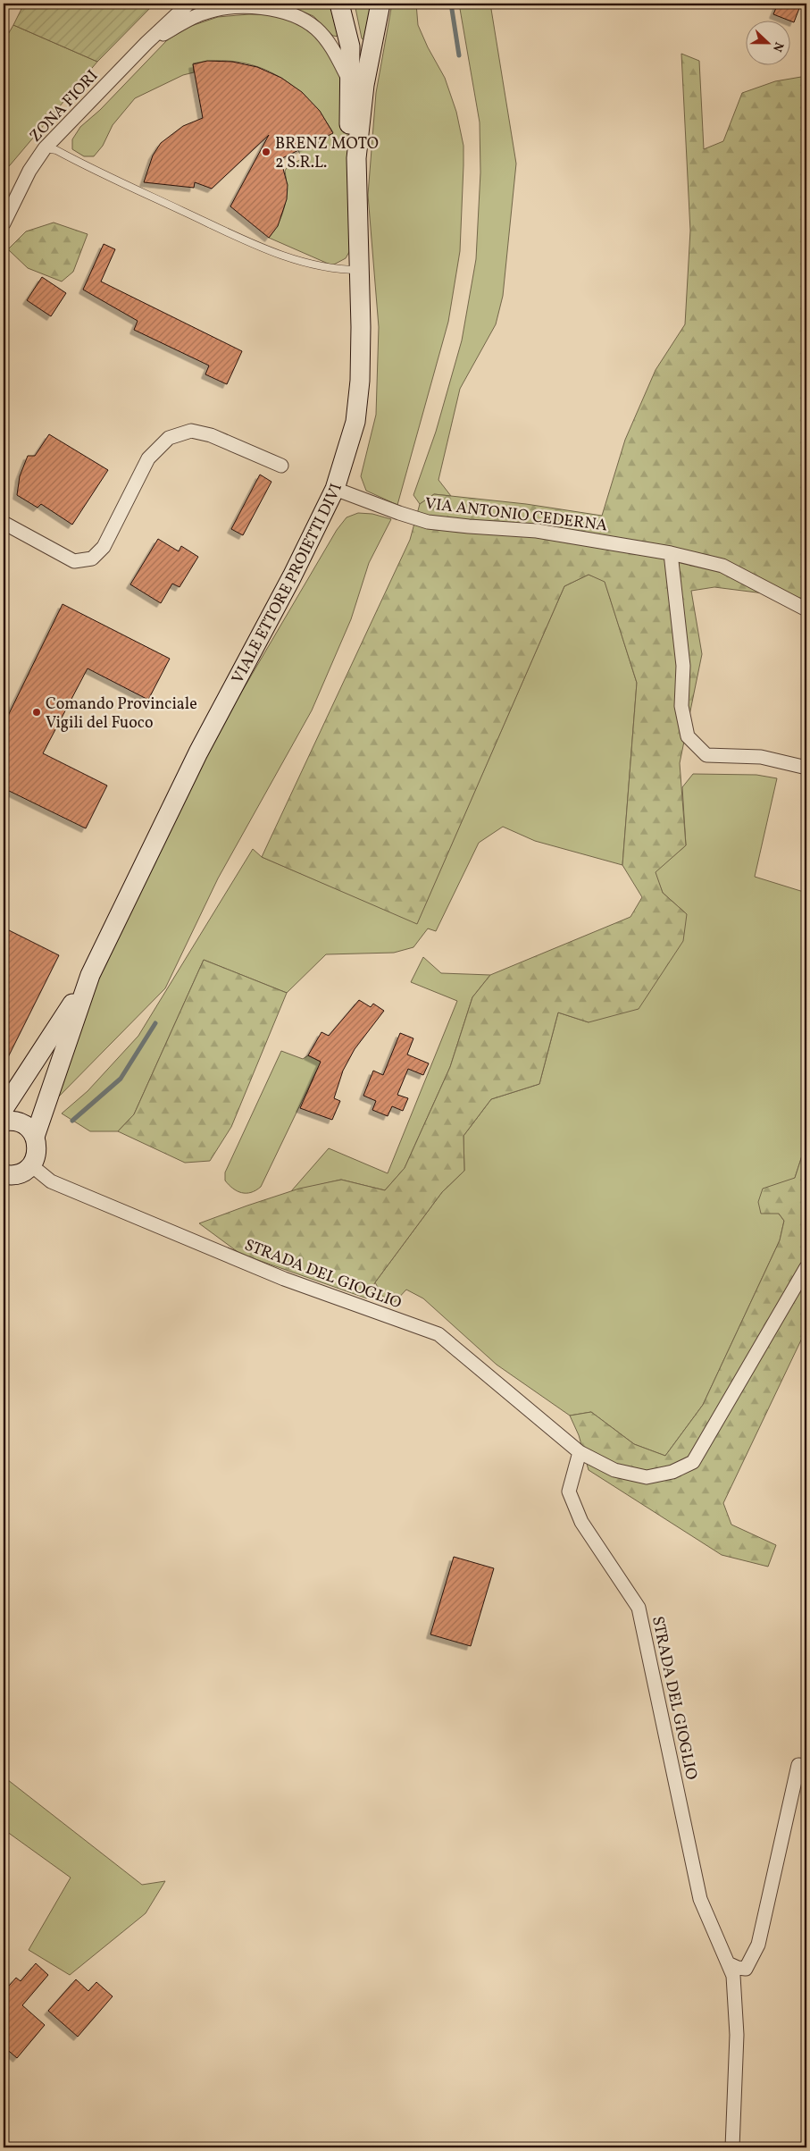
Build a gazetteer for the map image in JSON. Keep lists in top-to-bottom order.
{
  "streets": {
    "main road": ["VIALE ETTORE PROIETTI DIVI"],
    "street": ["ZONA FIORI", "VIA ANTONIO CEDERNA", "STRADA DEL GIOGLIO"]
  },
  "crossings": [
    ["ZONA FIORI", "VIALE ETTORE PROIETTI DIVI"],
    ["VIA ANTONIO CEDERNA", "VIALE ETTORE PROIETTI DIVI"],
    ["VIALE ETTORE PROIETTI DIVI", "STRADA DEL GIOGLIO"]
  ],
  "places": ["BRENZ MOTO 2 S.R.L.", "Comando Provinciale Vigili del Fuoco"],
  "north": "right"
}
